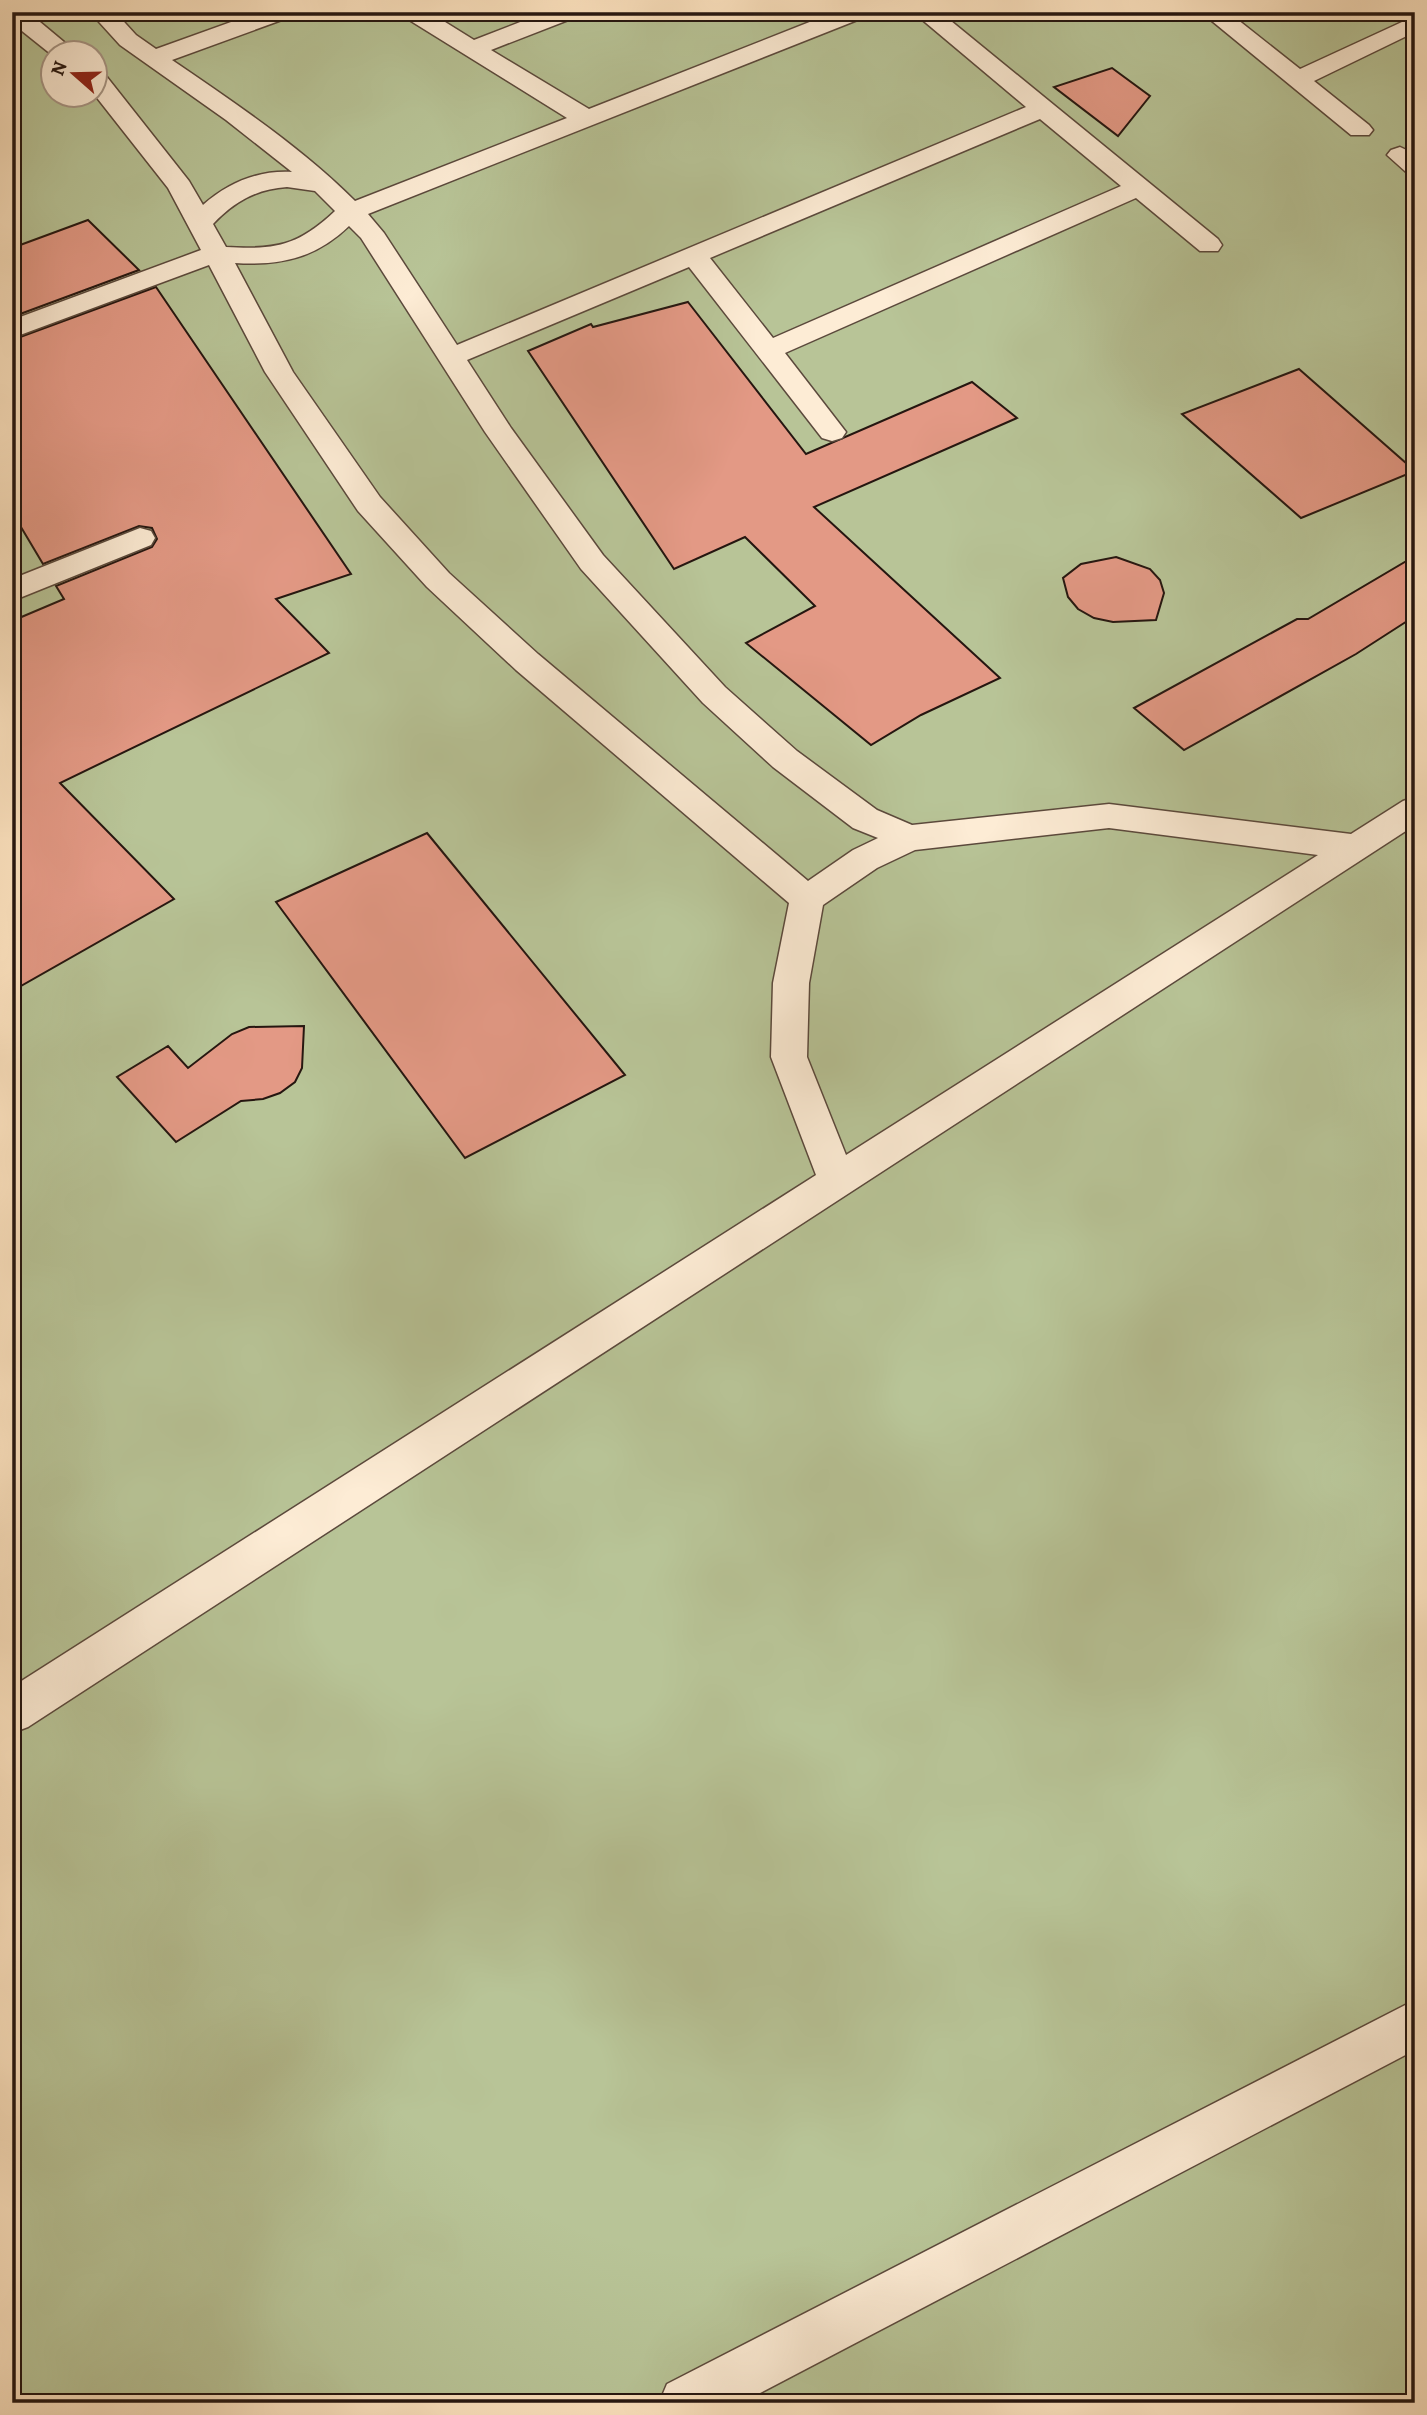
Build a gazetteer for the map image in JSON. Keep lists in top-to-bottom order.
{
  "north": "left"
}
